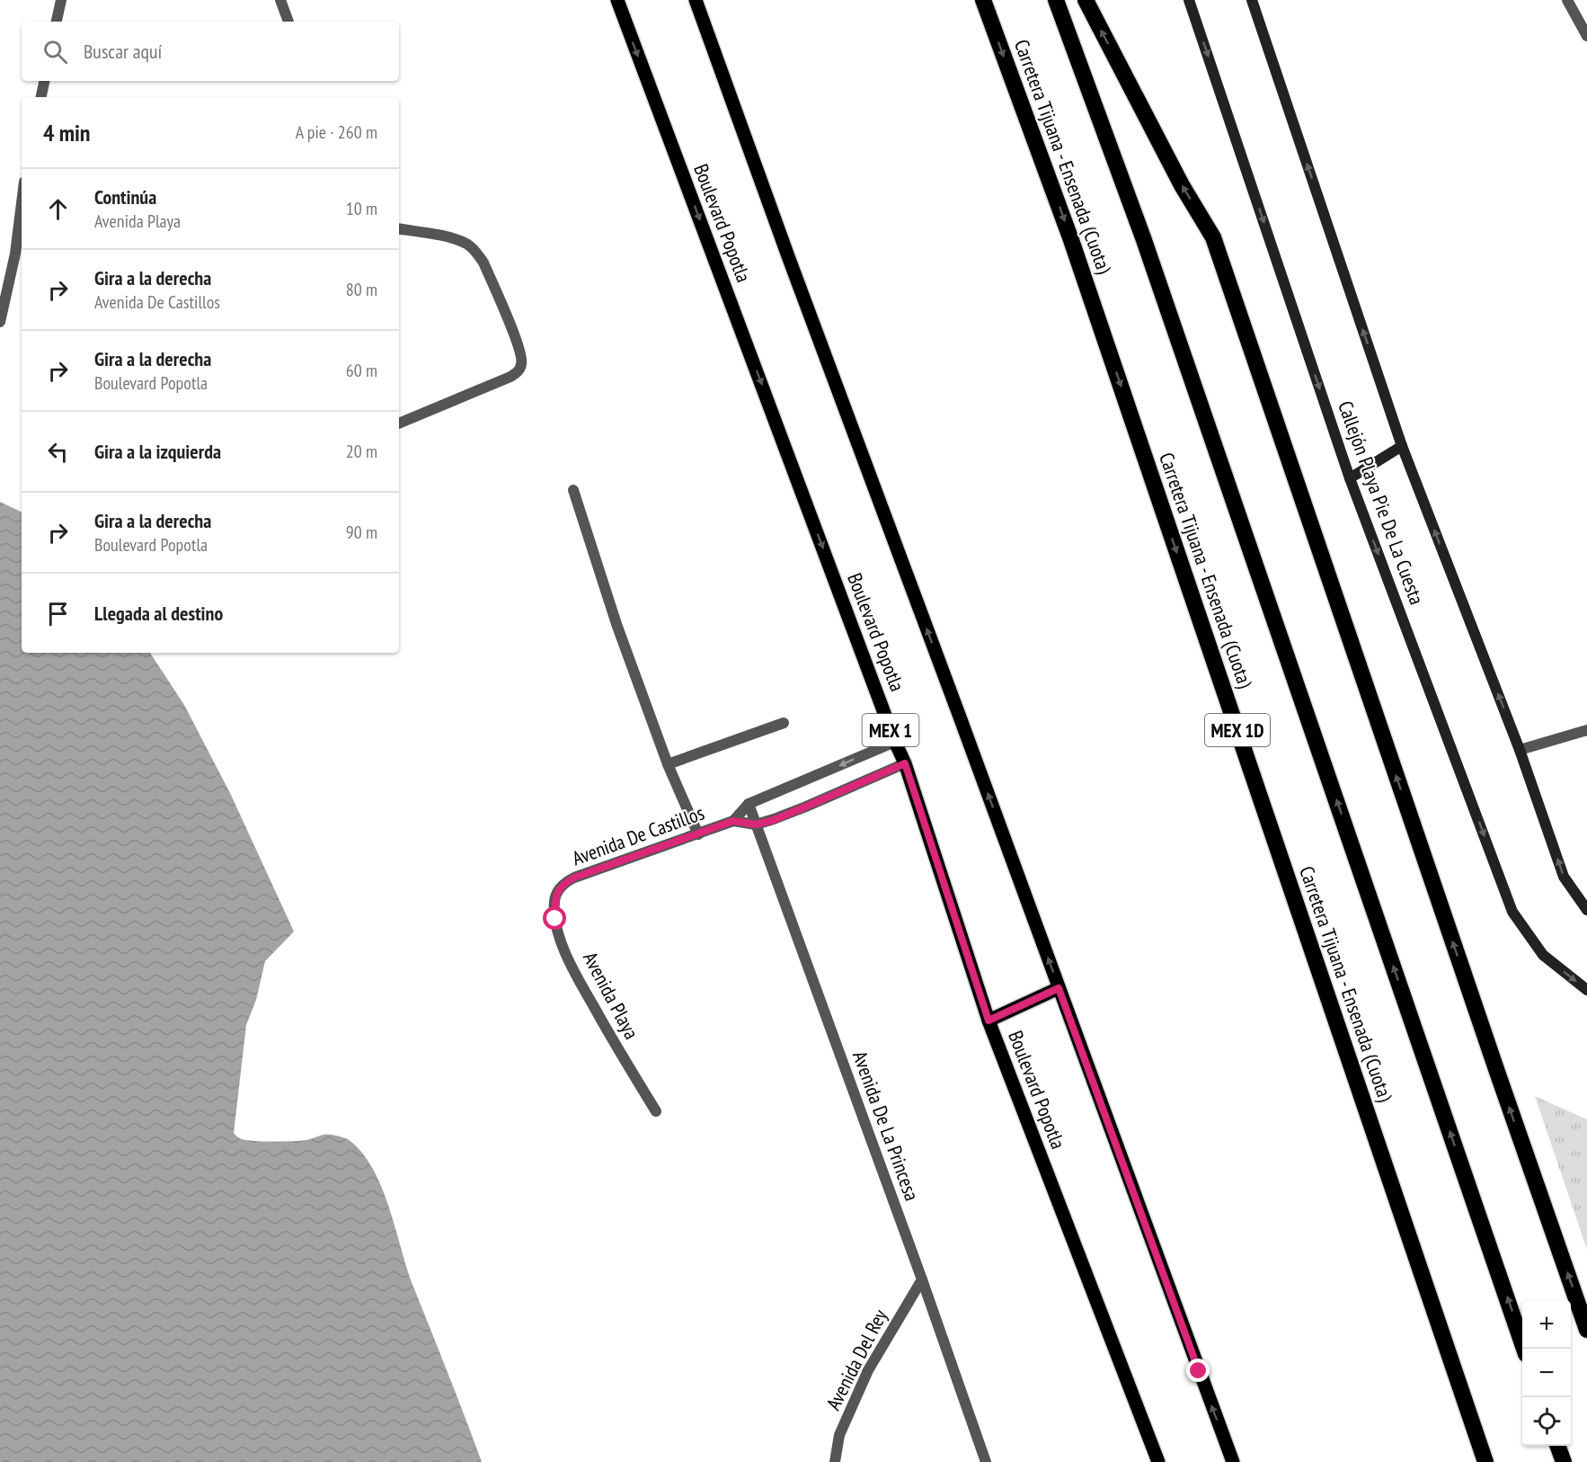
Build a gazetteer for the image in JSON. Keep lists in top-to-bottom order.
{
  "streets": {
    "highway": ["Carretera Tijuana - Ensenada (Cuota)", "MEX 1D"],
    "main road": ["Boulevard Popotla", "Callejón Playa Pie De La Cuesta", "MEX 1"],
    "street": [
      "Avenida De Castillos",
      "Avenida Playa",
      "Avenida De La Princesa",
      "Avenida Del Rey"
    ]
  },
  "crossings": [
    ["Boulevard Popotla", "Avenida De Castillos"],
    ["Avenida De Castillos", "Avenida Playa"],
    ["Avenida De Castillos", "Avenida De La Princesa"],
    ["Avenida De La Princesa", "Avenida Del Rey"]
  ],
  "page": {
    "search": "Buscar aquí",
    "heading": ["4 min", "A pie · 260 m"],
    "list": [
      ["Continúa", "Avenida Playa", "10 m"],
      ["Gira a la derecha", "Avenida De Castillos", "80 m"],
      ["Gira a la derecha", "Boulevard Popotla", "60 m"],
      ["Gira a la izquierda", "20 m"],
      ["Gira a la derecha", "Boulevard Popotla", "90 m"],
      "Llegada al destino"
    ],
    "map_buttons": ["+", "−"]
  }
}
